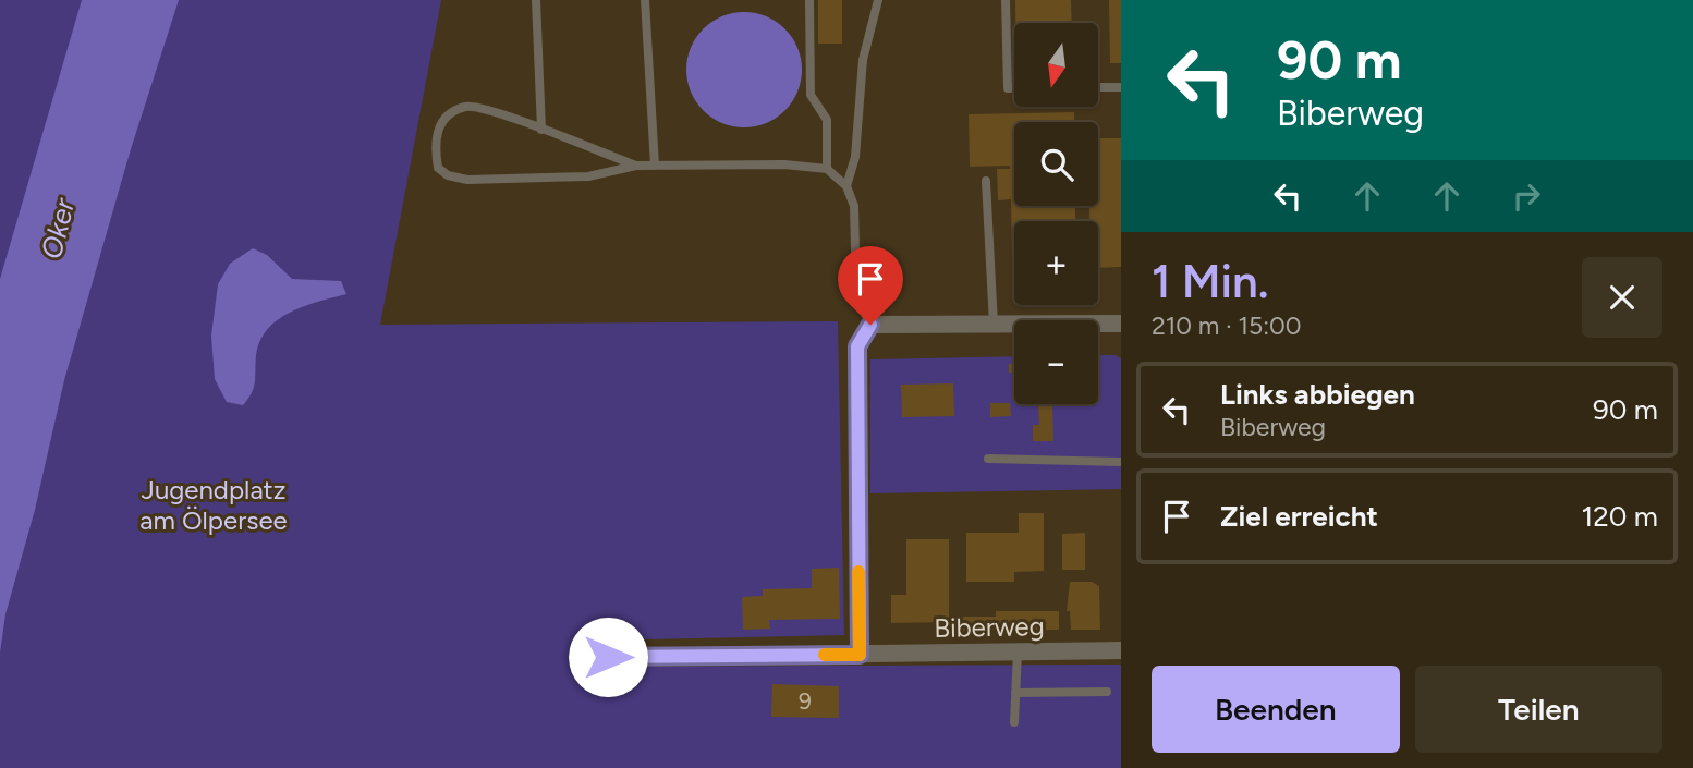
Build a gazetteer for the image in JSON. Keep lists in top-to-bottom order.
{
  "streets": {
    "street": ["Biberweg"]
  },
  "water": ["Oker"],
  "parks": ["Jugendplatz am Ölpersee"],
  "house_numbers": ["9"],
  "north": "bottom",
  "page": {
    "turn": ["90 m", "Biberweg"],
    "map_buttons": ["+", "−"],
    "heading": ["1 Min.", "210 m · 15:00"],
    "list": [
      {
        "name": "Links abbiegen",
        "note": "Biberweg",
        "value": "90 m"
      },
      {
        "name": "Ziel erreicht",
        "value": "120 m"
      }
    ],
    "buttons": ["Beenden", "Teilen"]
  }
}
